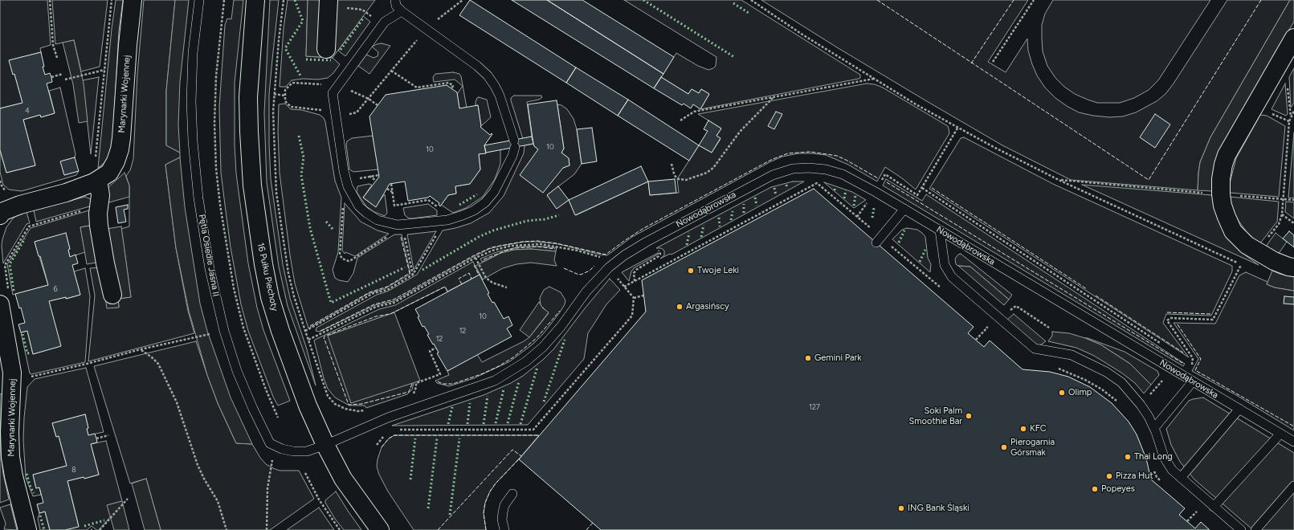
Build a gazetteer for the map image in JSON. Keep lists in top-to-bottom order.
{
  "streets": {
    "street": ["Marynarki Wojennej", "16 Pułku Piechoty"],
    "lane": ["Nowodąbrowska", "Pętla Osiedle Jasna II"]
  },
  "crossings": [
    ["Nowodąbrowska", "16 Pułku Piechoty"]
  ],
  "places": [
    "Twoje Leki",
    "Argasińscy",
    "Gemini Park",
    "Olimp",
    "Soki Palm Smoothie Bar",
    "KFC",
    "Pierogarnia Górsmak",
    "Thai Long",
    "Pizza Hut",
    "Popeyes",
    "ING Bank Śląski"
  ],
  "house_numbers": [
    "4",
    "10",
    "10",
    "6",
    "10",
    "12",
    "12",
    "127",
    "8"
  ]
}
